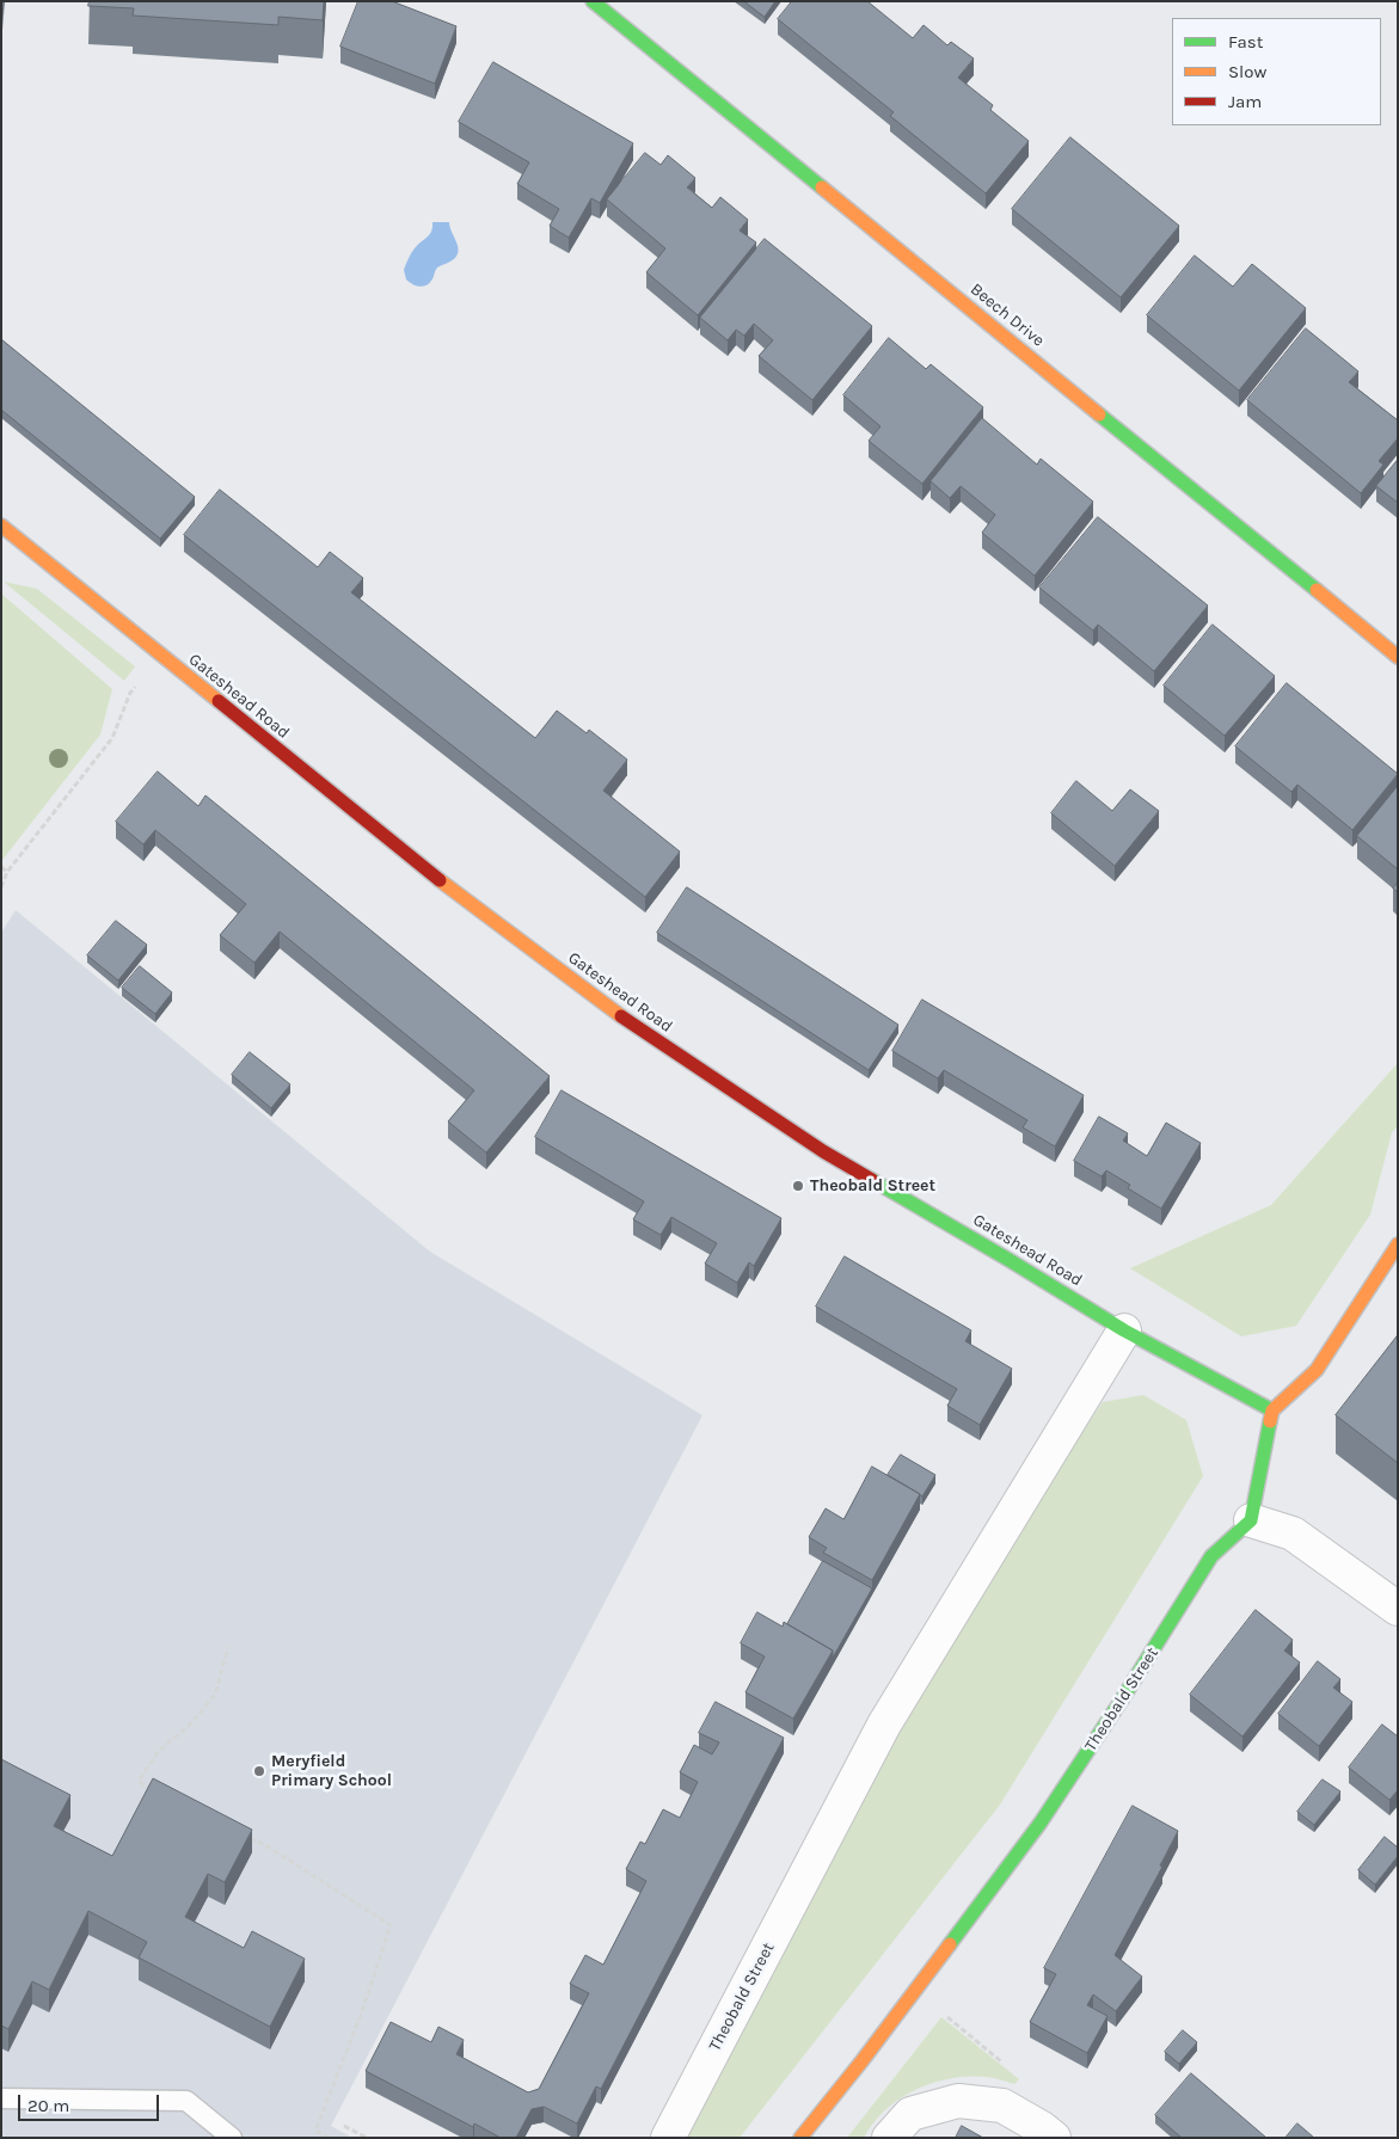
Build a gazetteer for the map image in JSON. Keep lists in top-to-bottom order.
{
  "streets": {
    "street": ["Beech Drive", "Gateshead Road", "Theobald Street"]
  },
  "crossings": [
    ["Gateshead Road", "Theobald Street"]
  ],
  "places": ["Theobald Street", "Meryfield Primary School"],
  "legend": ["Fast", "Slow", "Jam"],
  "scale_bar": "20 m"
}
